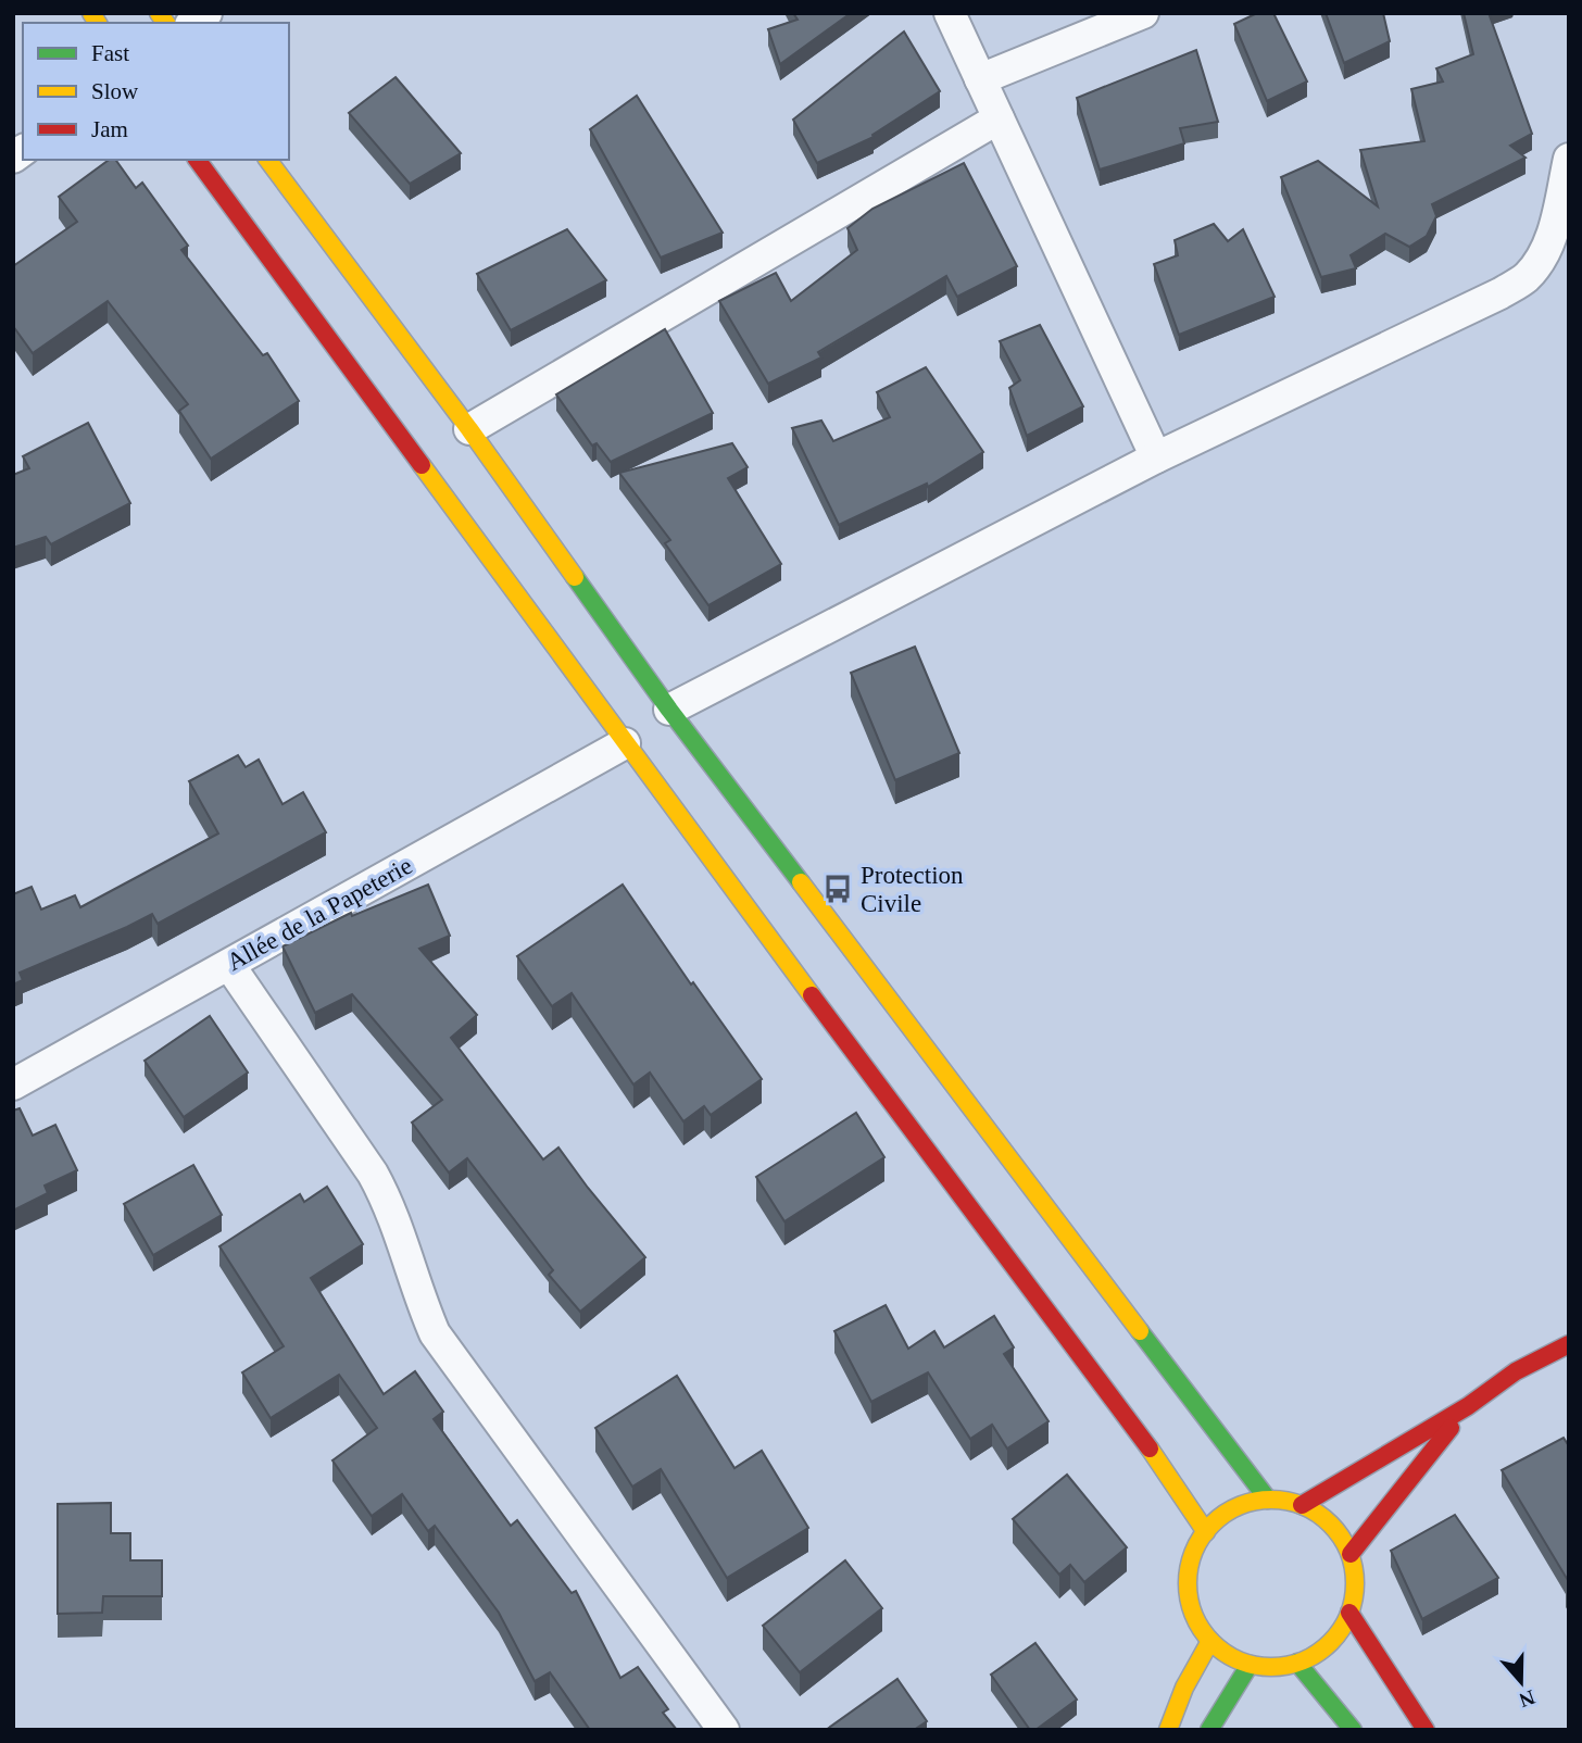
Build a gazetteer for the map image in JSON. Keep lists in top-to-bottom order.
{
  "streets": {
    "street": ["Allée de la Papeterie"]
  },
  "places": {
    "bus stop": ["Protection Civile"]
  },
  "legend": ["Fast", "Slow", "Jam"],
  "north": "bottom"
}
